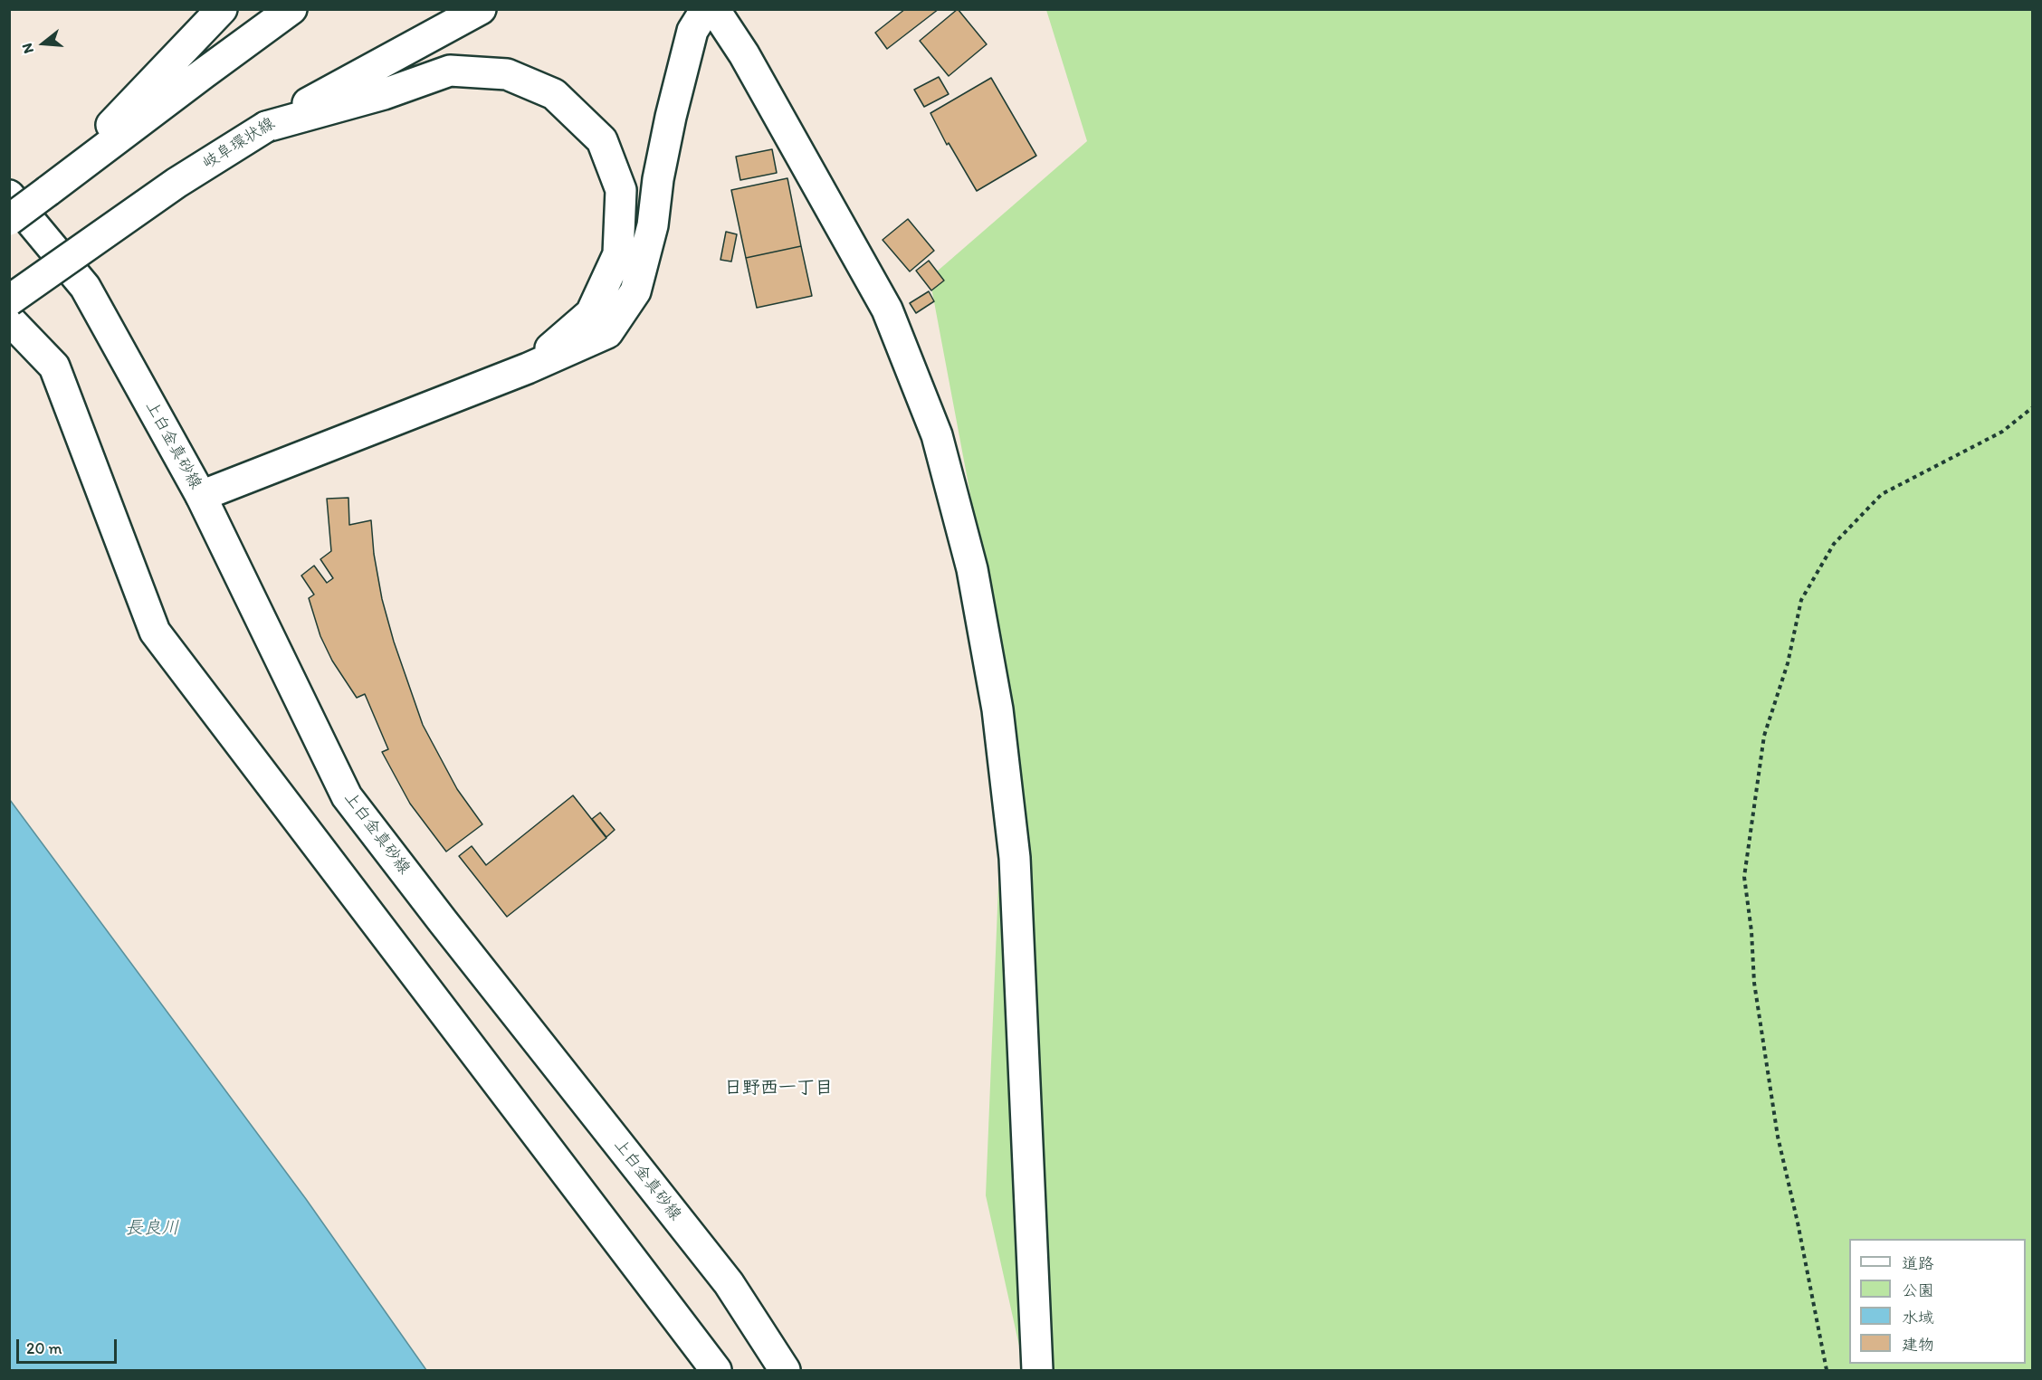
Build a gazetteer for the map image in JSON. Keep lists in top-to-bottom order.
{
  "streets": {
    "main road": ["岐阜環状線", "上白金真砂線"]
  },
  "districts": ["日野西一丁目"],
  "water": ["長良川"],
  "legend": [
    "道路",
    "公園",
    "水域",
    "建物"
  ],
  "scale_bar": "20 m",
  "north": "left"
}
